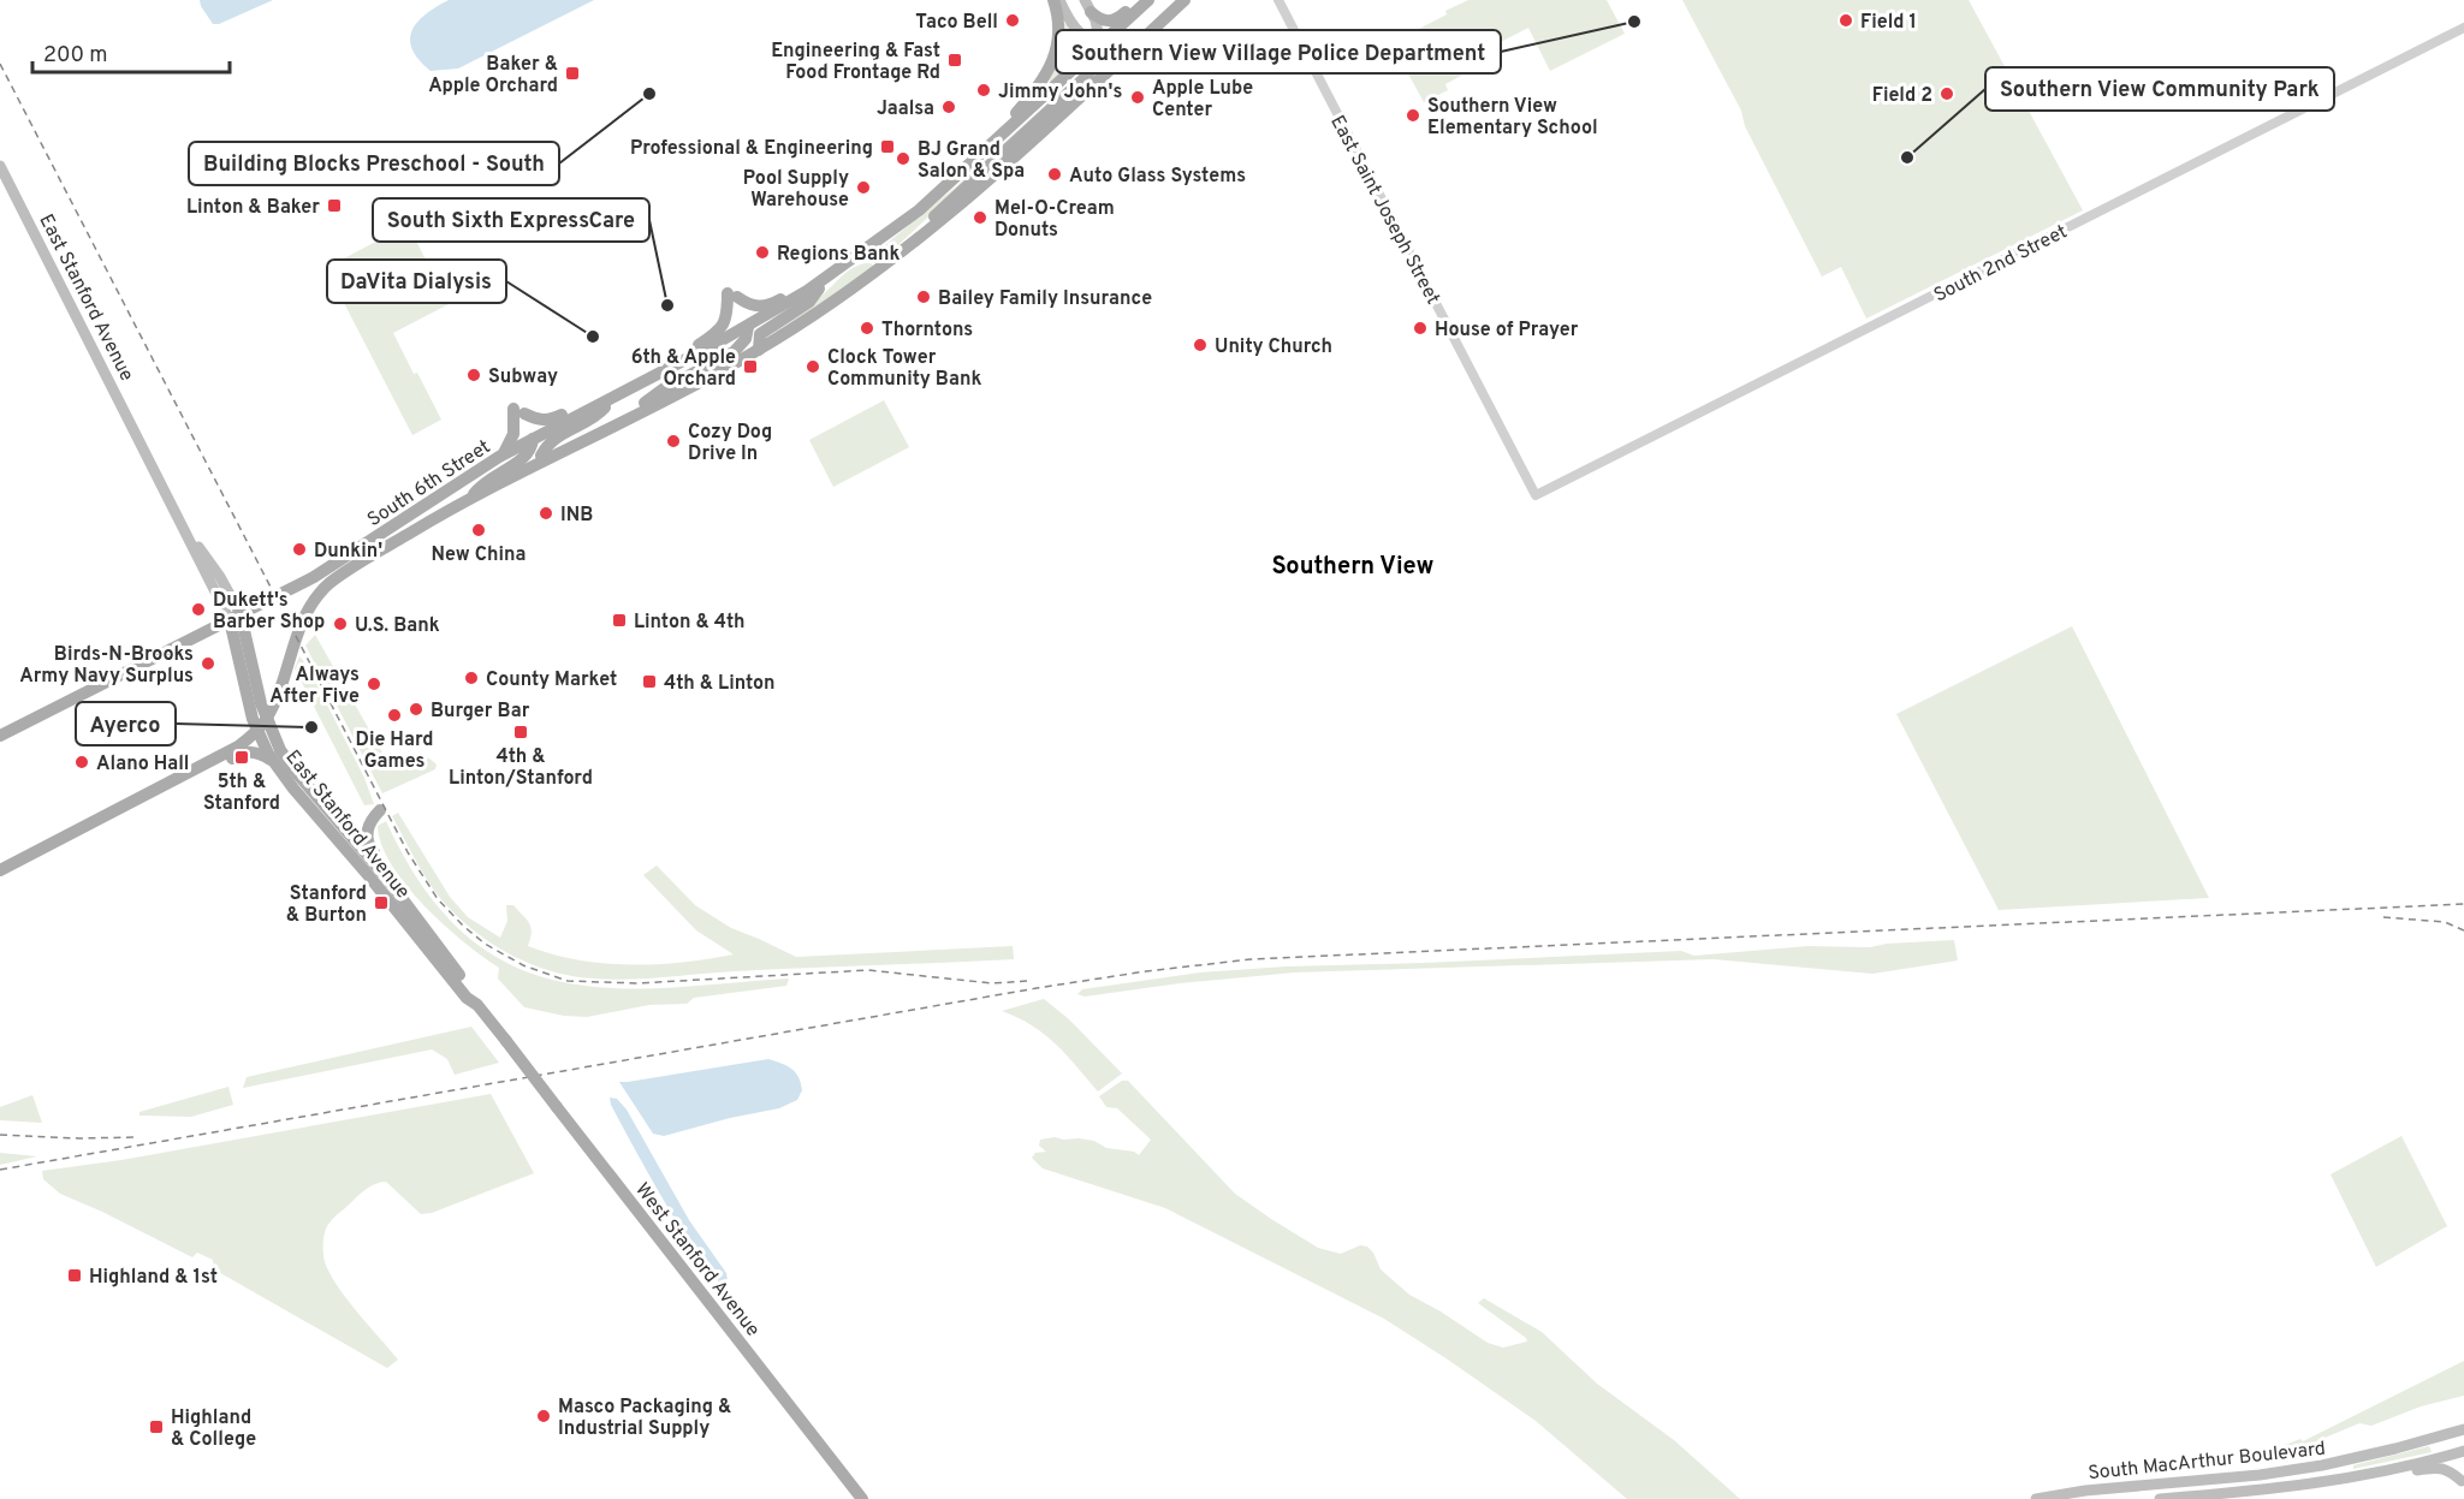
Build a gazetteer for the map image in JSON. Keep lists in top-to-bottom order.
{
  "streets": {
    "main road": [
      "East Stanford Avenue",
      "South 6th Street",
      "West Stanford Avenue",
      "South MacArthur Boulevard"
    ],
    "street": ["East Saint Joseph Street", "South 2nd Street"]
  },
  "crossings": [
    ["East Saint Joseph Street", "South 2nd Street"],
    ["East Stanford Avenue", "South 6th Street"],
    ["East Stanford Avenue", "West Stanford Avenue"]
  ],
  "districts": ["Southern View"],
  "places": {
    "other": [
      "Taco Bell",
      "Field 1",
      "Southern View Village Police Department",
      "Jimmy John's",
      "Building Blocks Preschool - South",
      "Field 2",
      "Apple Lube Center",
      "Jaalsa",
      "Southern View Elementary School",
      "Southern View Community Park",
      "BJ Grand Salon & Spa",
      "Auto Glass Systems",
      "Pool Supply Warehouse",
      "Mel-O-Cream Donuts",
      "Regions Bank",
      "Bailey Family Insurance",
      "South Sixth ExpressCare",
      "Thorntons",
      "House of Prayer",
      "DaVita Dialysis",
      "Unity Church",
      "Clock Tower Community Bank",
      "Subway",
      "Cozy Dog Drive In",
      "INB",
      "New China",
      "Dunkin'",
      "Dukett's Barber Shop",
      "U.S. Bank",
      "Birds-N-Brooks Army Navy Surplus",
      "County Market",
      "Always After Five",
      "Burger Bar",
      "Die Hard Games",
      "Ayerco",
      "Alano Hall",
      "Masco Packaging & Industrial Supply"
    ],
    "transit": [
      "Engineering & Fast Food Frontage Rd",
      "Baker & Apple Orchard",
      "Professional & Engineering",
      "Linton & Baker",
      "6th & Apple Orchard",
      "Linton & 4th",
      "4th & Linton",
      "4th & Linton/Stanford",
      "5th & Stanford",
      "Stanford & Burton",
      "Highland & 1st",
      "Highland & College"
    ]
  },
  "scale_bar": "200 m"
}
